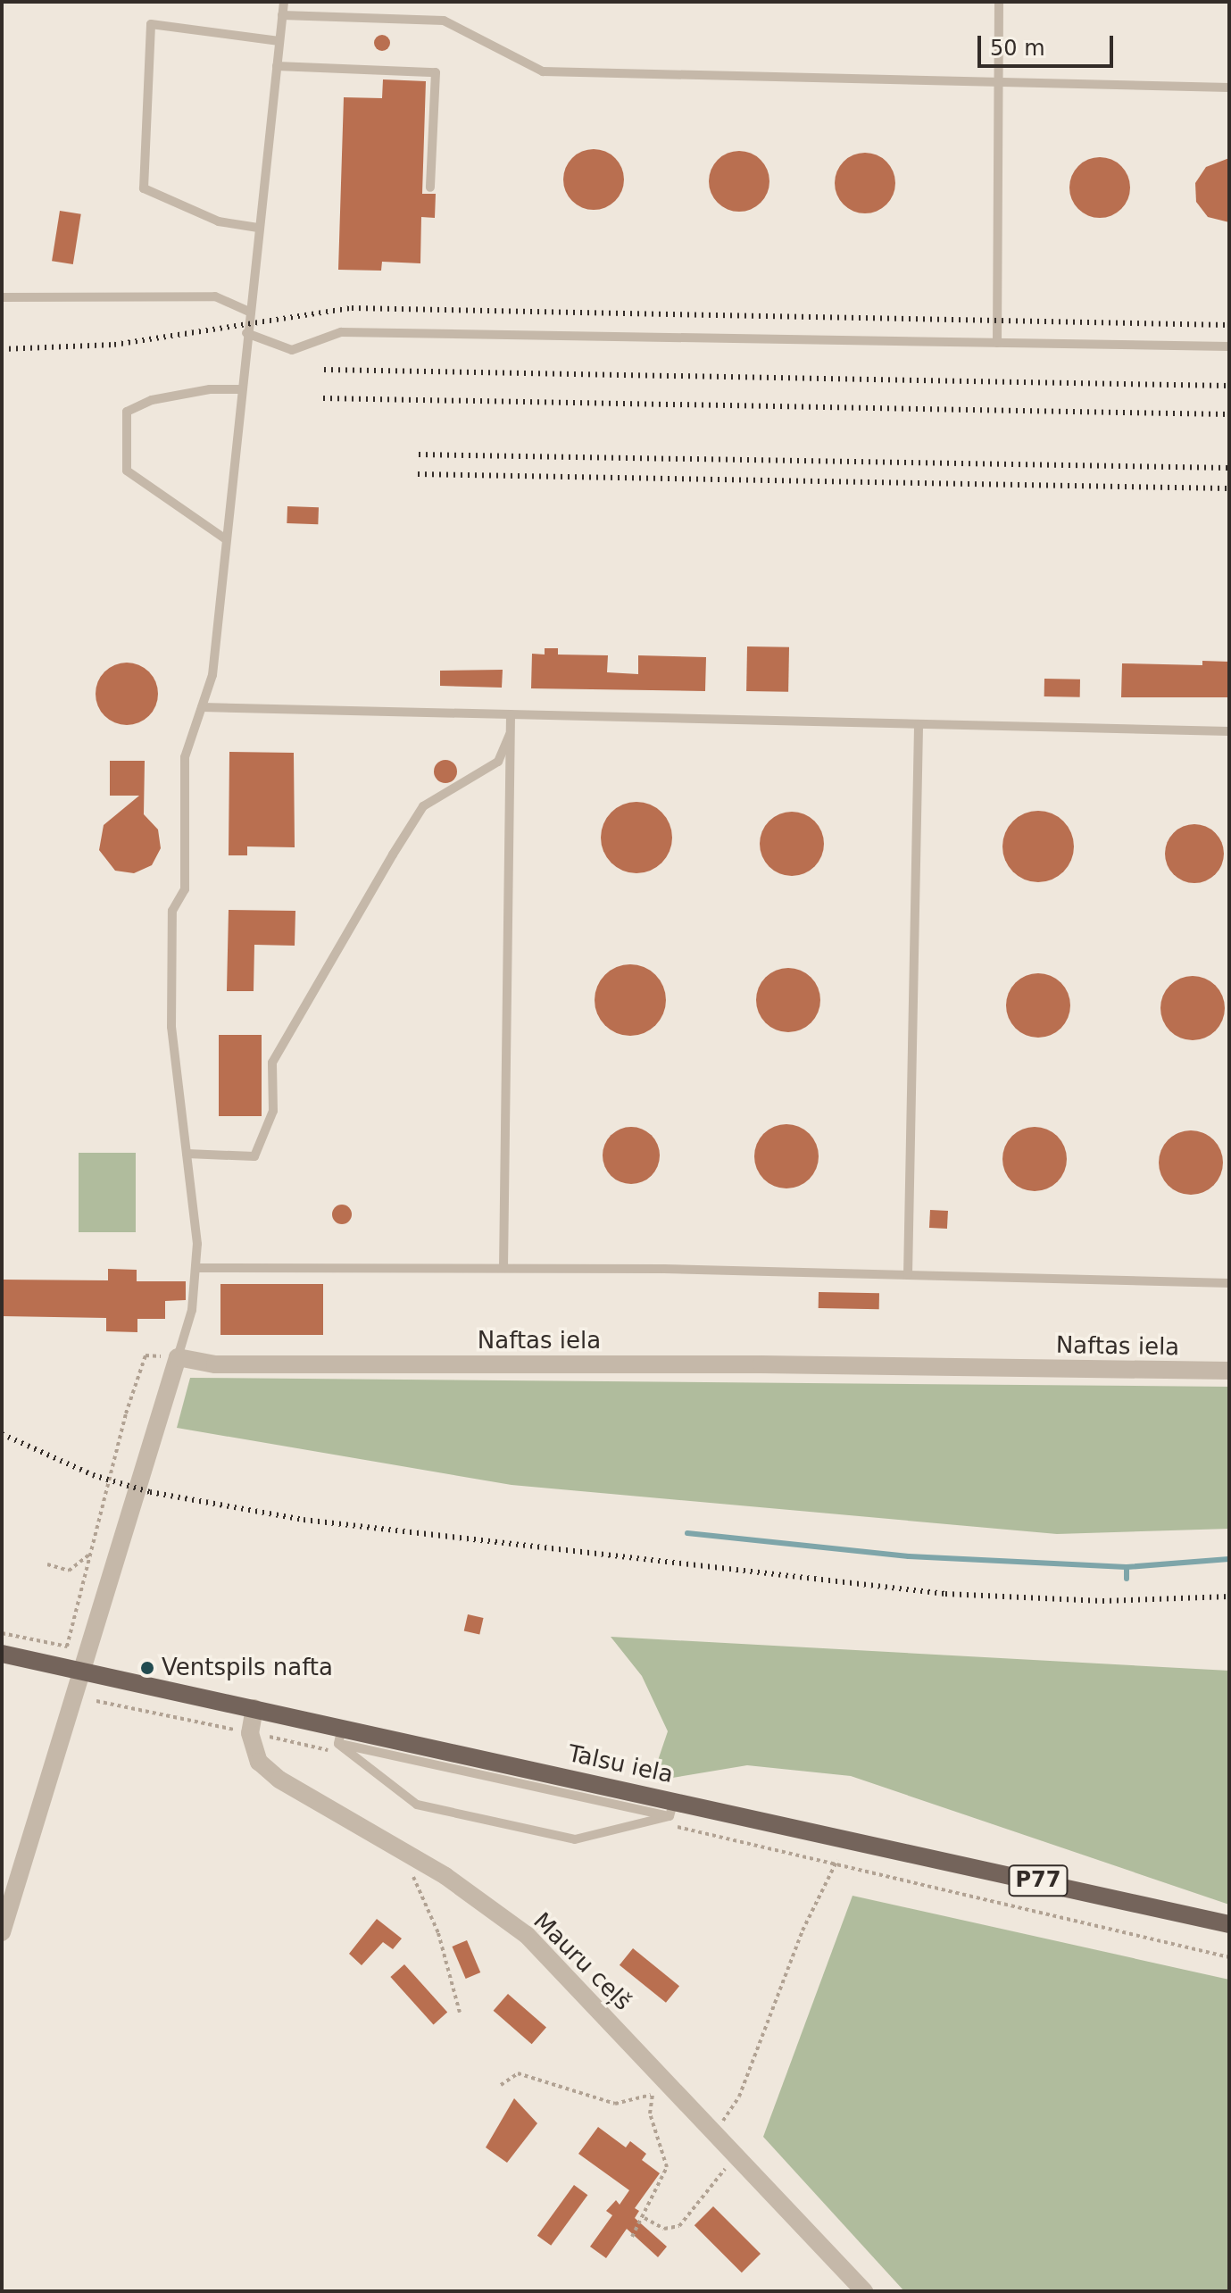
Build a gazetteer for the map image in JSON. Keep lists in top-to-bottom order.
{
  "streets": {
    "main road": ["Talsu iela", "P77"],
    "street": ["Naftas iela", "Mauru ceļš"]
  },
  "crossings": [
    ["Talsu iela", "Mauru ceļš"]
  ],
  "places": ["Ventspils nafta"],
  "scale_bar": "50 m"
}
